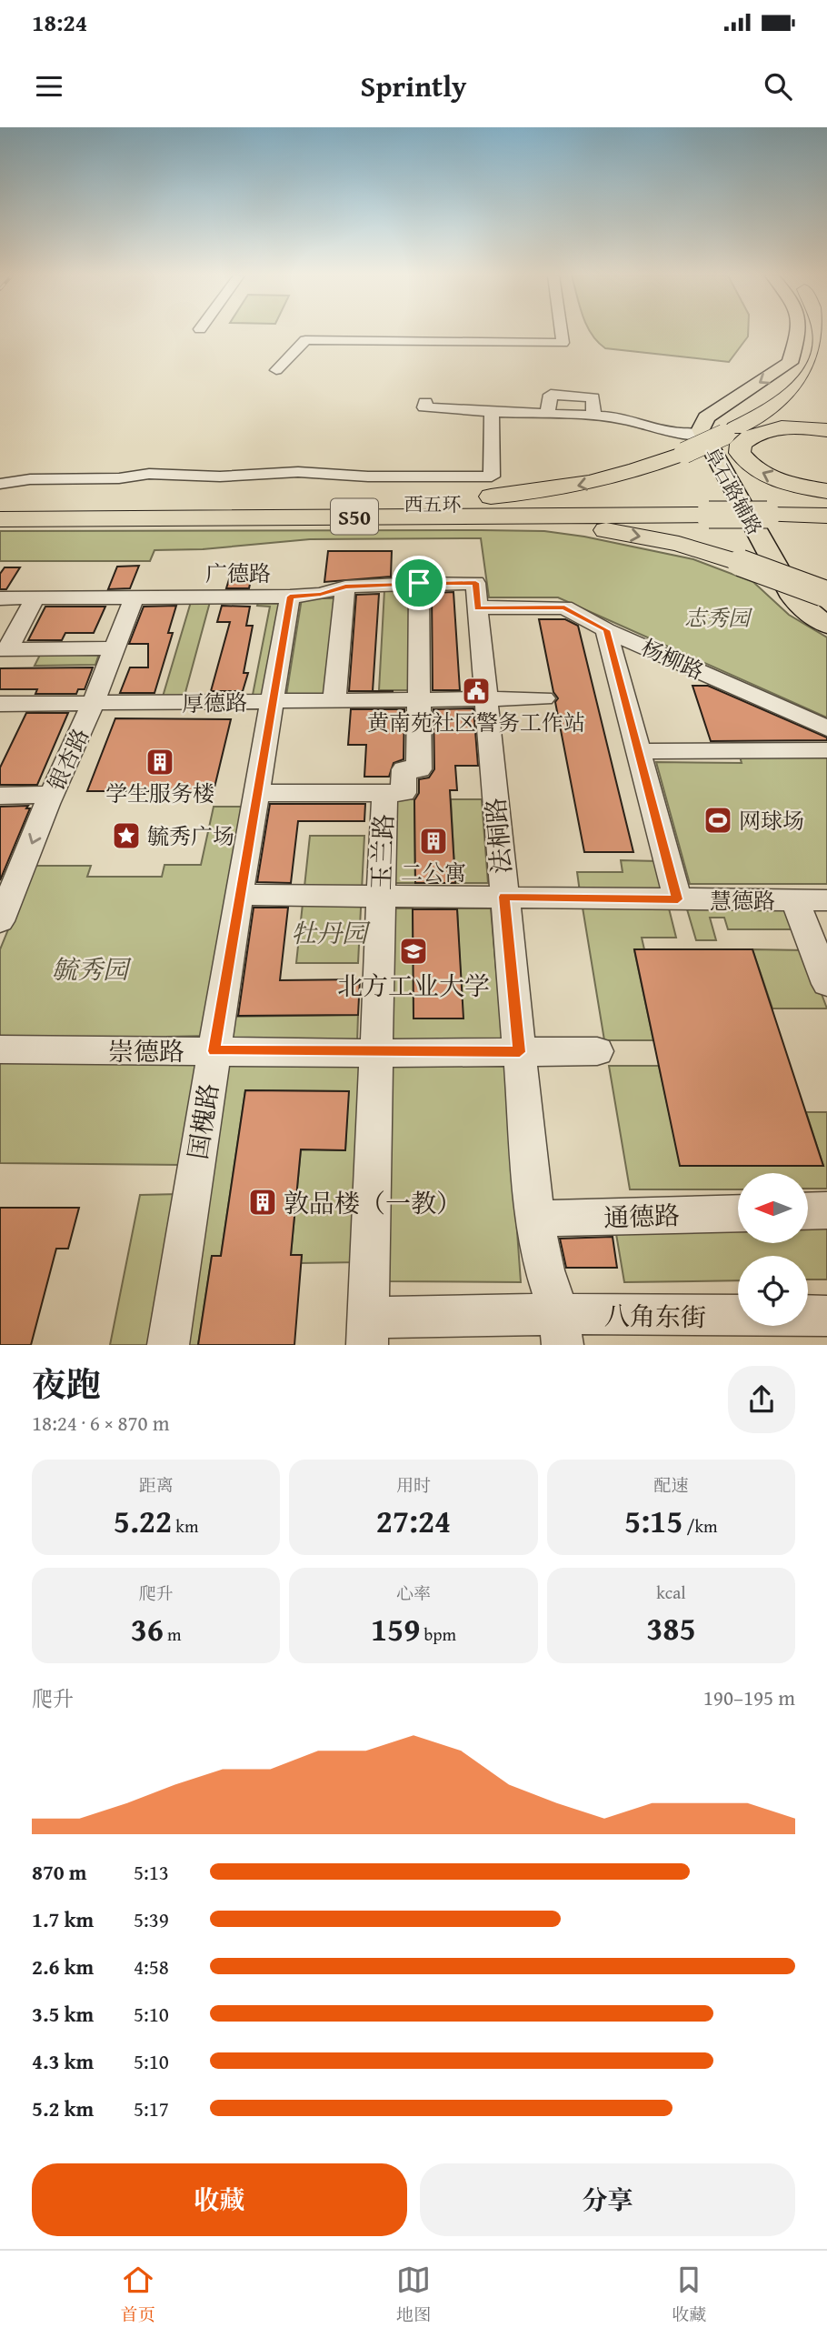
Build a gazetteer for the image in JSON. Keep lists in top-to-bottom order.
{
  "streets": {
    "highway": ["西五环", "S50"],
    "main road": ["阜石路辅路"],
    "street": [
      "广德路",
      "杨柳路",
      "厚德路",
      "银杏路",
      "法桐路",
      "玉兰路",
      "慧德路",
      "崇德路",
      "国槐路",
      "通德路",
      "八角东街"
    ]
  },
  "crossings": [
    ["广德路", "杨柳路"],
    ["广德路", "银杏路"],
    ["广德路", "法桐路"],
    ["广德路", "玉兰路"],
    ["广德路", "国槐路"],
    ["杨柳路", "法桐路"],
    ["厚德路", "银杏路"],
    ["厚德路", "法桐路"],
    ["厚德路", "玉兰路"],
    ["厚德路", "国槐路"],
    ["法桐路", "慧德路"],
    ["法桐路", "崇德路"],
    ["法桐路", "通德路"],
    ["法桐路", "八角东街"],
    ["玉兰路", "慧德路"],
    ["玉兰路", "崇德路"],
    ["玉兰路", "八角东街"],
    ["慧德路", "国槐路"],
    ["崇德路", "国槐路"]
  ],
  "one_way": ["银杏路"],
  "parks": ["志秀园", "牡丹园", "毓秀园"],
  "places": {
    "public building": ["黄南苑社区警务工作站"],
    "building": ["学生服务楼", "二公寓", "敦品楼（一教）"],
    "sports": ["网球场"],
    "place": ["毓秀广场"],
    "school or university": ["北方工业大学"]
  },
  "north": "left",
  "page": {
    "status": "18:24",
    "header": "Sprintly",
    "heading": ["夜跑", "18:24 · 6 × 870 m"],
    "stats": [
      ["距离", "5.22 km"],
      ["用时", "27:24"],
      ["配速", "5:15 /km"],
      ["爬升", "36 m"],
      ["心率", "159 bpm"],
      ["kcal", "385"]
    ],
    "chart": ["爬升", "190–195 m"],
    "list": [
      {
        "name": "870 m",
        "note": "5:13"
      },
      {
        "name": "1.7 km",
        "note": "5:39"
      },
      {
        "name": "2.6 km",
        "note": "4:58"
      },
      {
        "name": "3.5 km",
        "note": "5:10"
      },
      {
        "name": "4.3 km",
        "note": "5:10"
      },
      {
        "name": "5.2 km",
        "note": "5:17"
      }
    ],
    "buttons": ["收藏", "分享"],
    "tabs": ["首页", "地图", "收藏"]
  }
}
